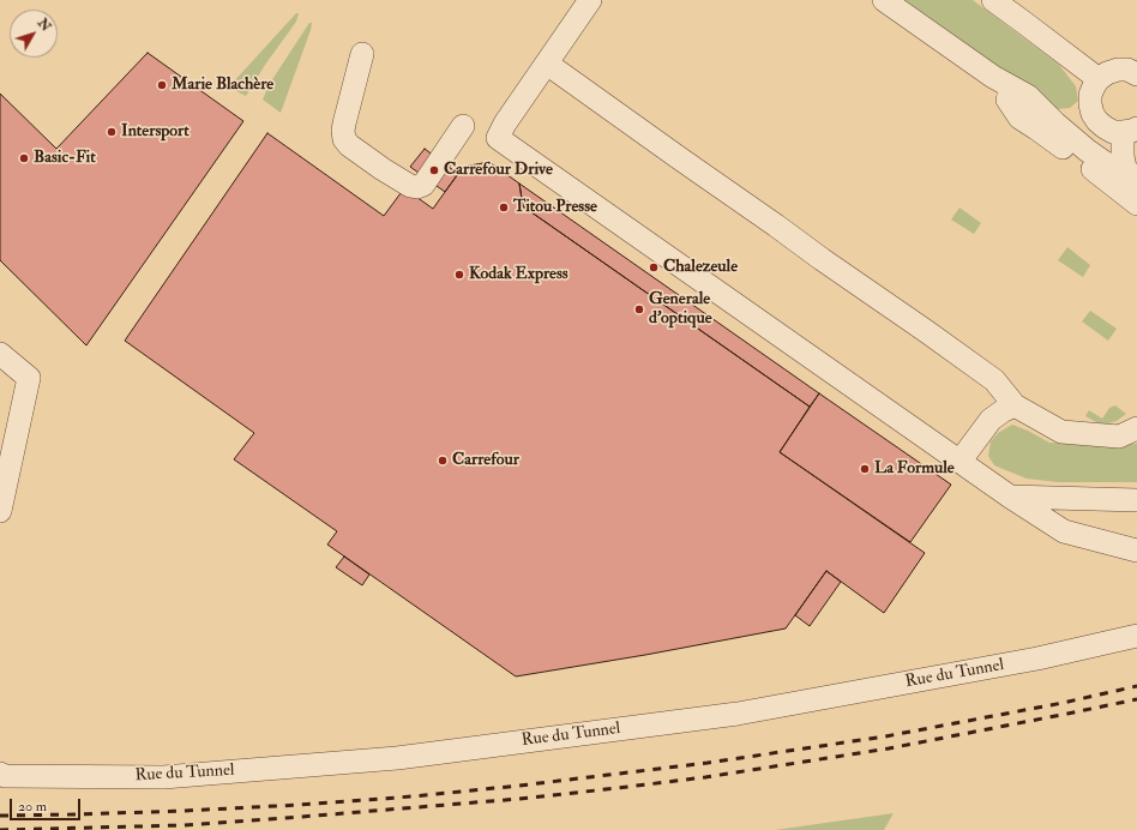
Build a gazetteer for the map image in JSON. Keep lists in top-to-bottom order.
{
  "streets": {
    "street": ["Rue du Tunnel"]
  },
  "places": [
    "Marie Blachère",
    "Intersport",
    "Basic-Fit",
    "Carrefour Drive",
    "Titou Presse",
    "Chalezeule",
    "Kodak Express",
    "Generale d'optique",
    "Carrefour",
    "La Formule"
  ],
  "scale_bar": "20 m",
  "north": "top right"
}
